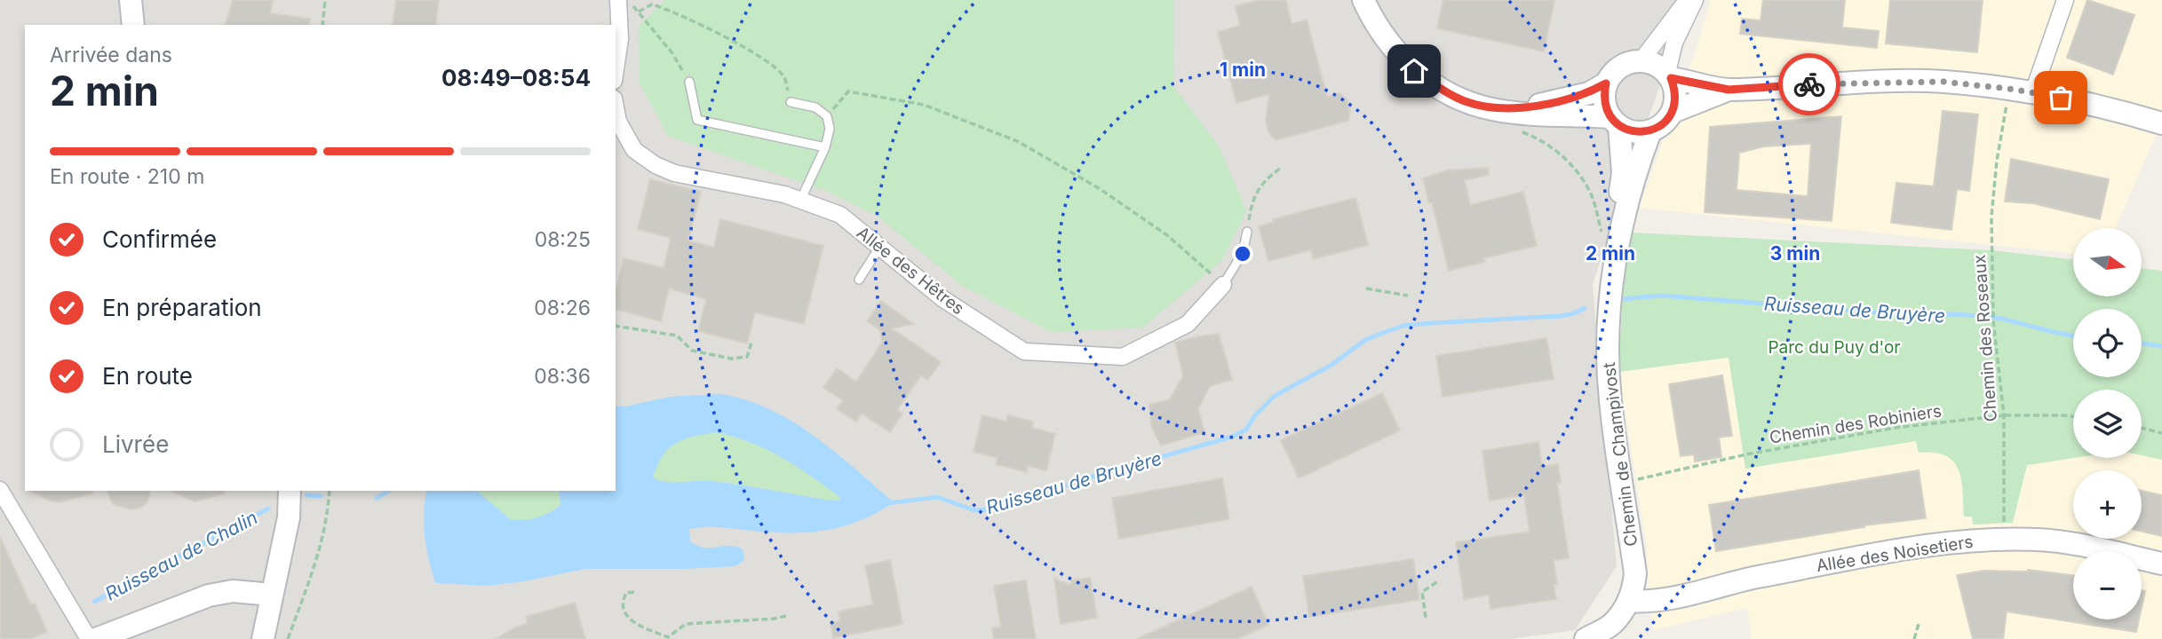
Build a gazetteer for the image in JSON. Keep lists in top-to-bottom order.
{
  "streets": {
    "street": ["Allée des Hêtres", "Chemin de Champivost", "Allée des Noisetiers"],
    "path": ["Chemin des Roseaux", "Chemin des Robiniers"]
  },
  "crossings": [
    ["Chemin des Roseaux", "Chemin des Robiniers"],
    ["Chemin des Roseaux", "Allée des Noisetiers"],
    ["Chemin de Champivost", "Allée des Noisetiers"]
  ],
  "water": ["Ruisseau de Bruyère", "Ruisseau de Chalin"],
  "parks": ["Parc du Puy d'or"],
  "north": "right",
  "page": {
    "heading": ["2 min", "Arrivée dans", "08:49–08:54"],
    "bar": "En route · 210 m",
    "list": [
      ["Confirmée", "08:25"],
      ["En préparation", "08:26"],
      ["En route", "08:36"],
      "Livrée"
    ],
    "map_buttons": ["+", "−"]
  },
  "rings": ["1 min", "2 min", "3 min"]
}
